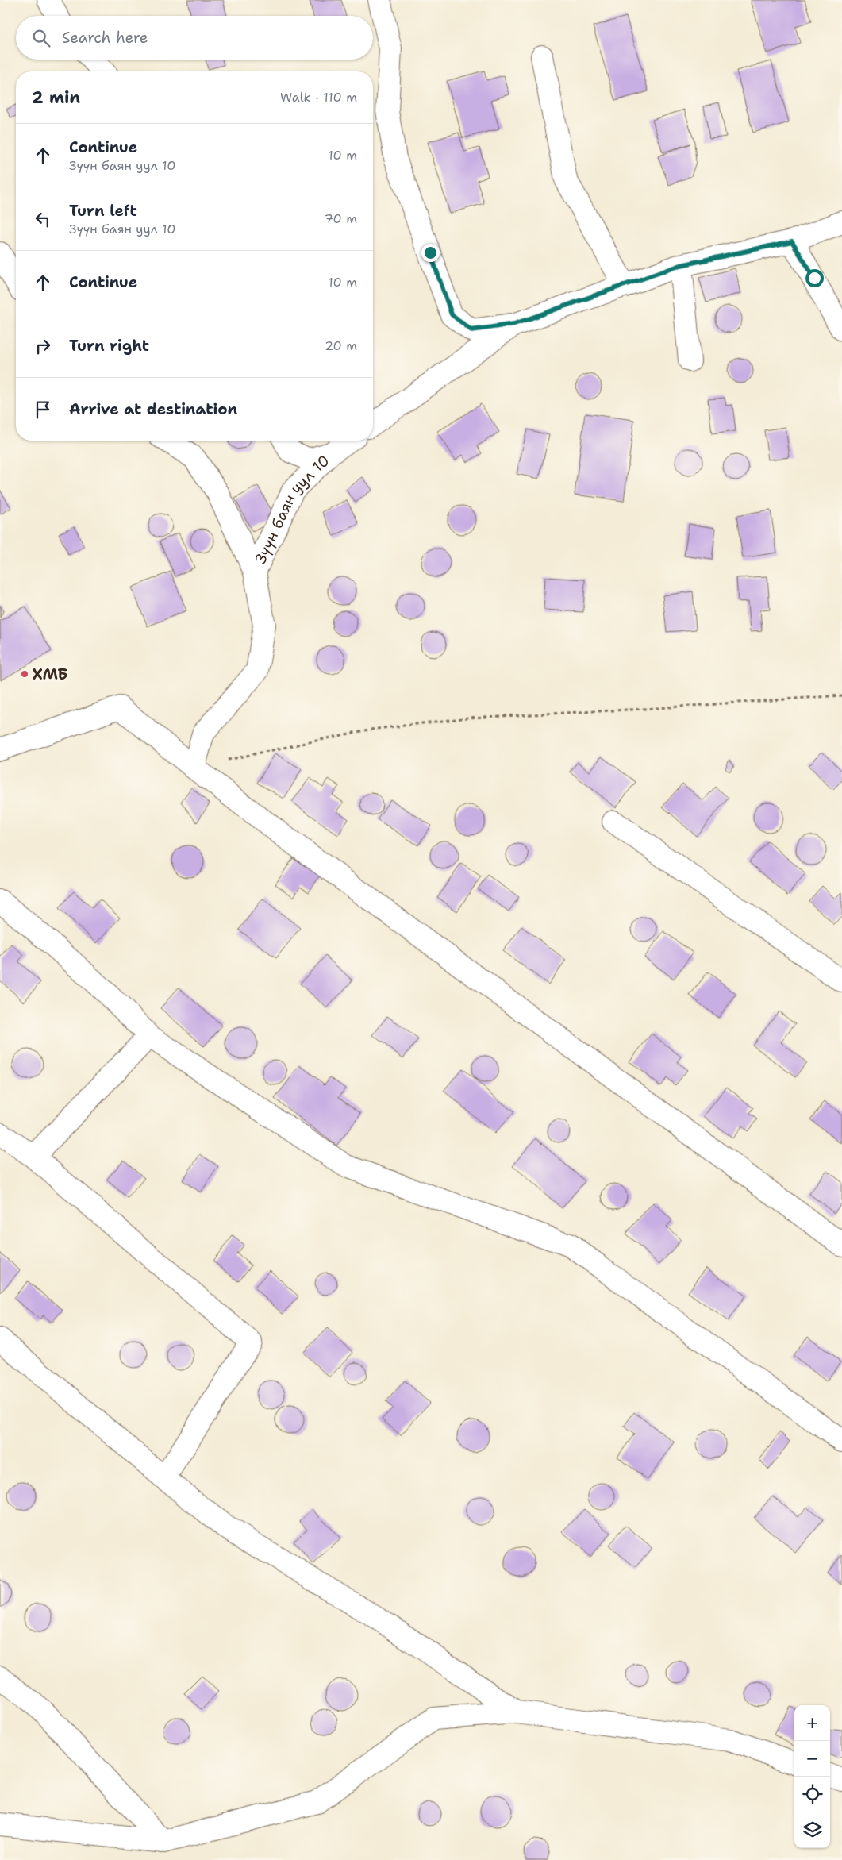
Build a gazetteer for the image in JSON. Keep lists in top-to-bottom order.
{
  "streets": {
    "street": ["Зүүн баян уул 10"]
  },
  "places": ["ХМБ"],
  "page": {
    "search": "Search here",
    "heading": ["2 min", "Walk · 110 m"],
    "list": [
      ["Continue", "Зүүн баян уул 10", "10 m"],
      ["Turn left", "Зүүн баян уул 10", "70 m"],
      ["Continue", "10 m"],
      ["Turn right", "20 m"],
      "Arrive at destination"
    ],
    "map_buttons": ["+", "−"]
  }
}
